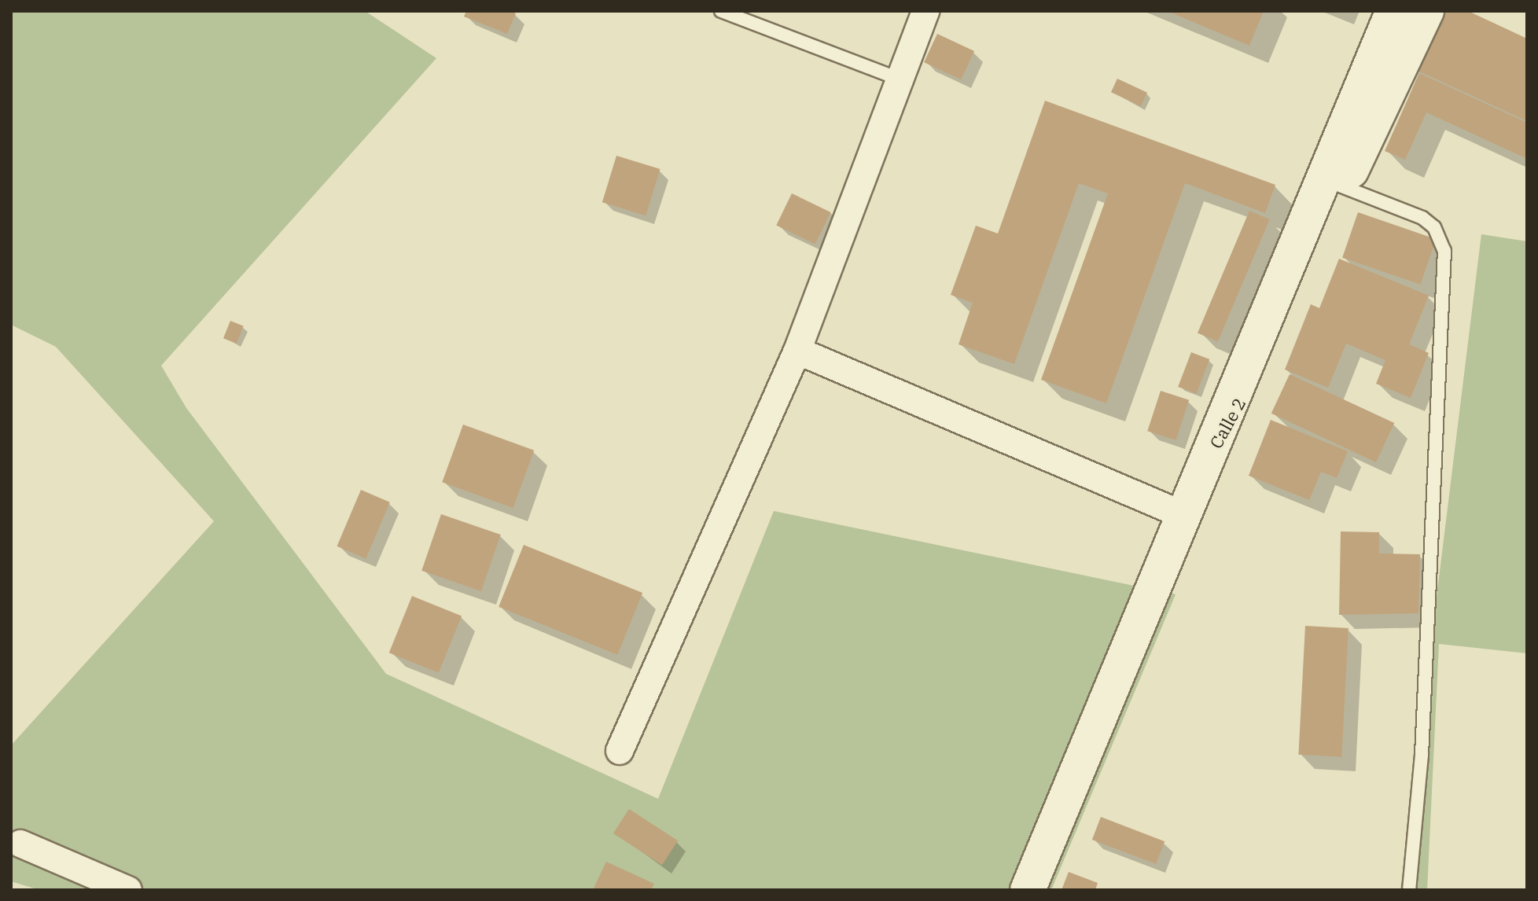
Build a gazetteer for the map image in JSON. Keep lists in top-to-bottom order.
{
  "streets": {
    "main road": ["Calle 2"]
  }
}
